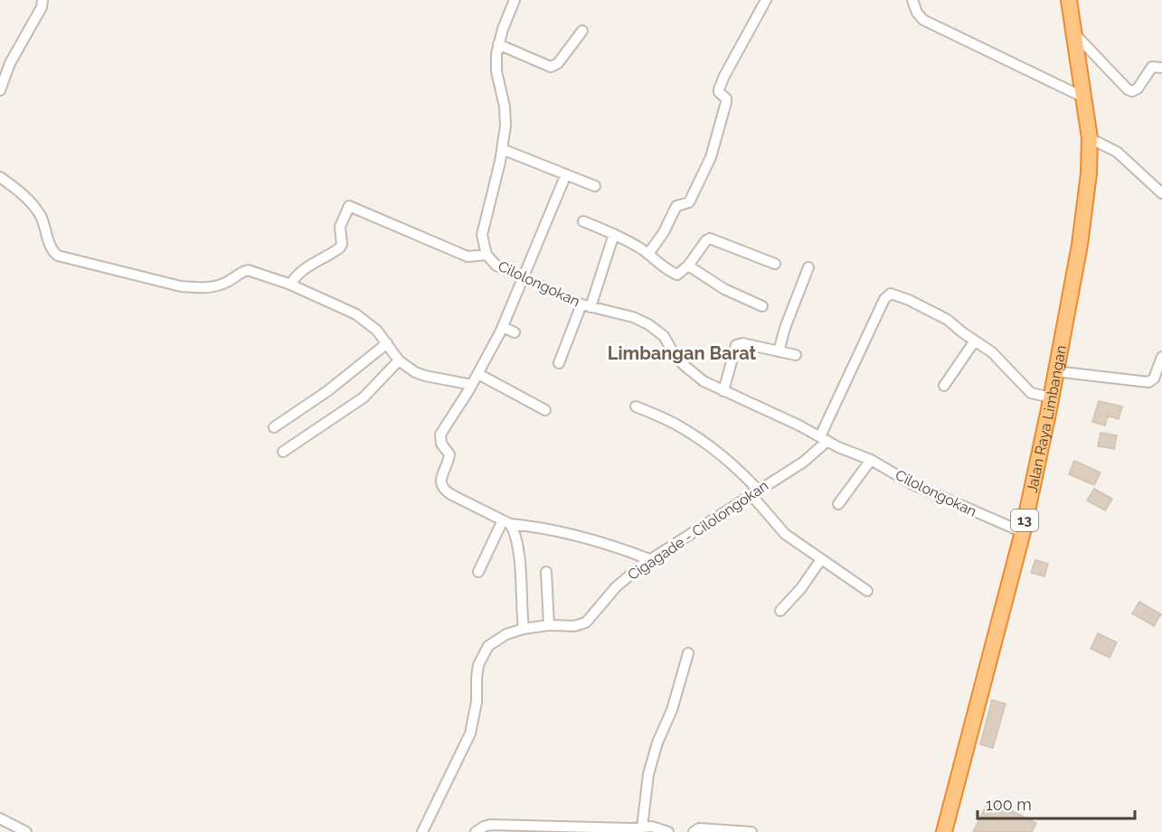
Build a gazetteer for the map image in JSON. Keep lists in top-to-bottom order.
{
  "streets": {
    "highway": ["Jalan Raya Limbangan", "13"],
    "street": ["Cilolongokan", "Cigagade - Cilolongokan"]
  },
  "crossings": [
    ["Cilolongokan", "Jalan Raya Limbangan"],
    ["Cilolongokan", "Cigagade - Cilolongokan"]
  ],
  "districts": ["Limbangan Barat"],
  "scale_bar": "100 m"
}
